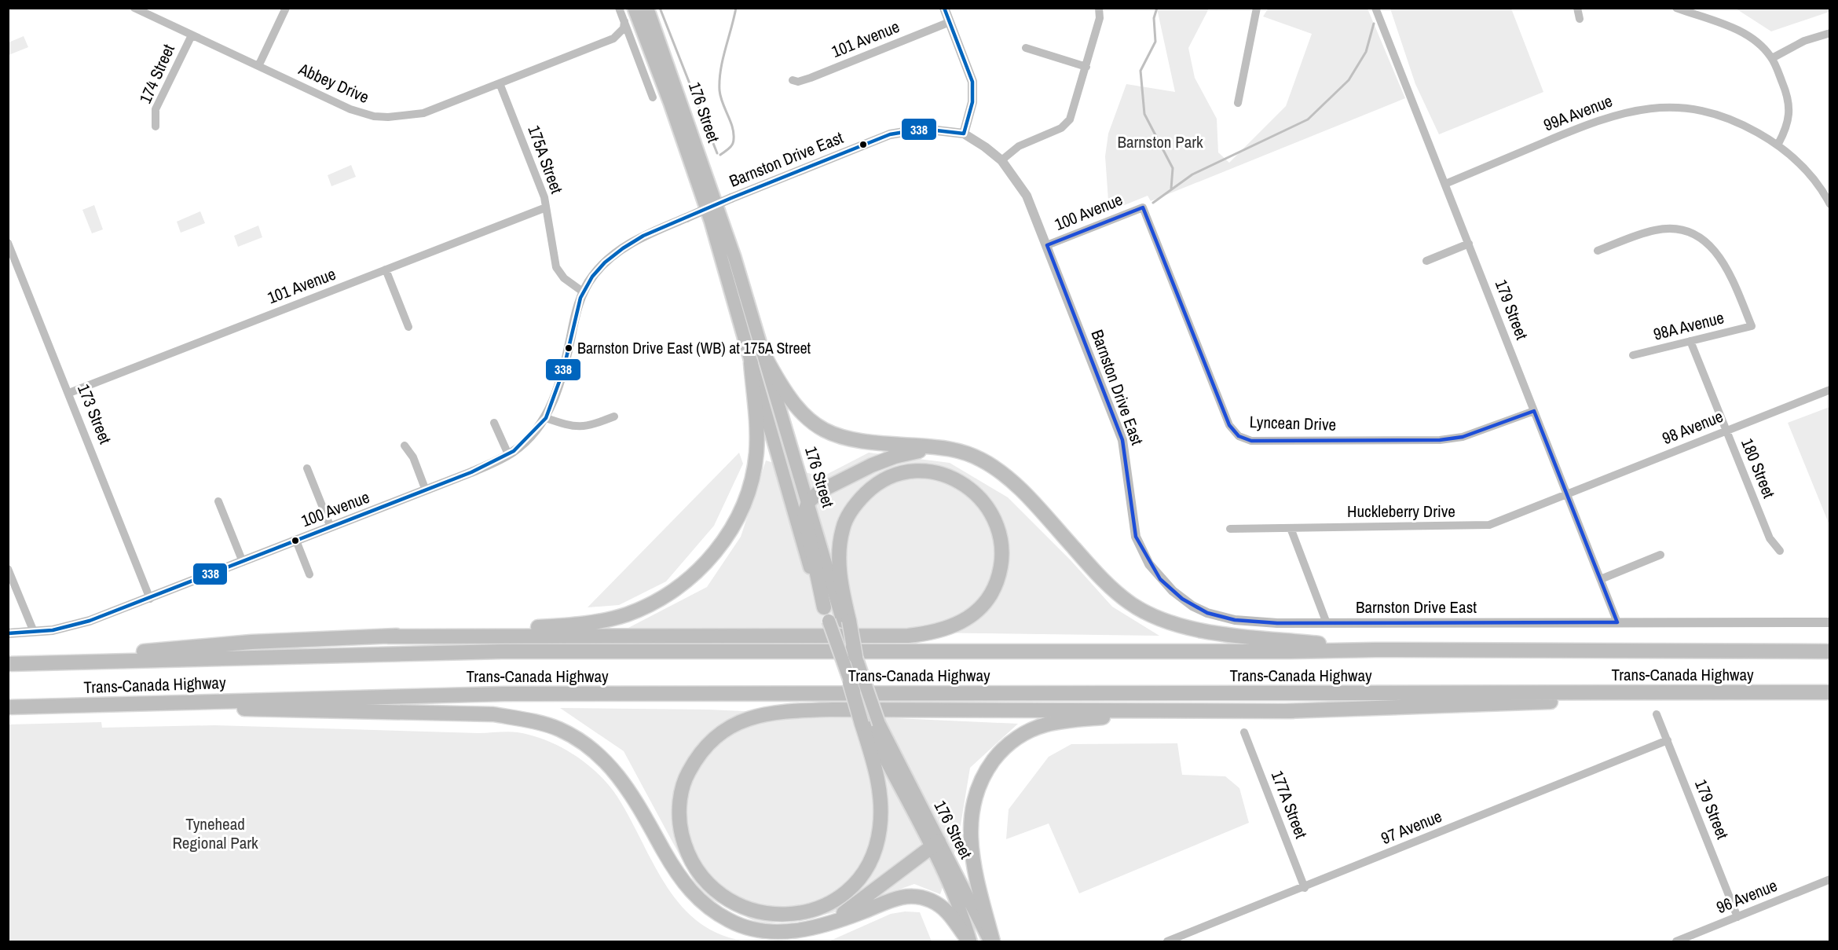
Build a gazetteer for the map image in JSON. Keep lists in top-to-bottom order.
{
  "streets": {
    "highway": ["176 Street", "Trans-Canada Highway"],
    "street": [
      "101 Avenue",
      "174 Street",
      "Abbey Drive",
      "99A Avenue",
      "175A Street",
      "Barnston Drive East",
      "100 Avenue",
      "179 Street",
      "98A Avenue",
      "173 Street",
      "Lyncean Drive",
      "98 Avenue",
      "180 Street",
      "Huckleberry Drive",
      "177A Street",
      "97 Avenue",
      "96 Avenue"
    ]
  },
  "crossings": [
    ["101 Avenue", "175A Street"],
    ["101 Avenue", "173 Street"],
    ["174 Street", "Abbey Drive"],
    ["Abbey Drive", "175A Street"],
    ["99A Avenue", "179 Street"],
    ["175A Street", "Barnston Drive East"],
    ["Barnston Drive East", "100 Avenue"],
    ["Barnston Drive East", "179 Street"],
    ["100 Avenue", "173 Street"],
    ["100 Avenue", "Lyncean Drive"],
    ["179 Street", "Lyncean Drive"],
    ["179 Street", "98 Avenue"],
    ["179 Street", "Huckleberry Drive"],
    ["179 Street", "97 Avenue"],
    ["179 Street", "96 Avenue"],
    ["98A Avenue", "180 Street"],
    ["98 Avenue", "180 Street"],
    ["98 Avenue", "Huckleberry Drive"],
    ["177A Street", "97 Avenue"]
  ],
  "parks": ["Barnston Park", "Tynehead Regional Park"],
  "places": ["Barnston Drive East (WB) at 175A Street"],
  "lines": ["transit line 338"]
}
